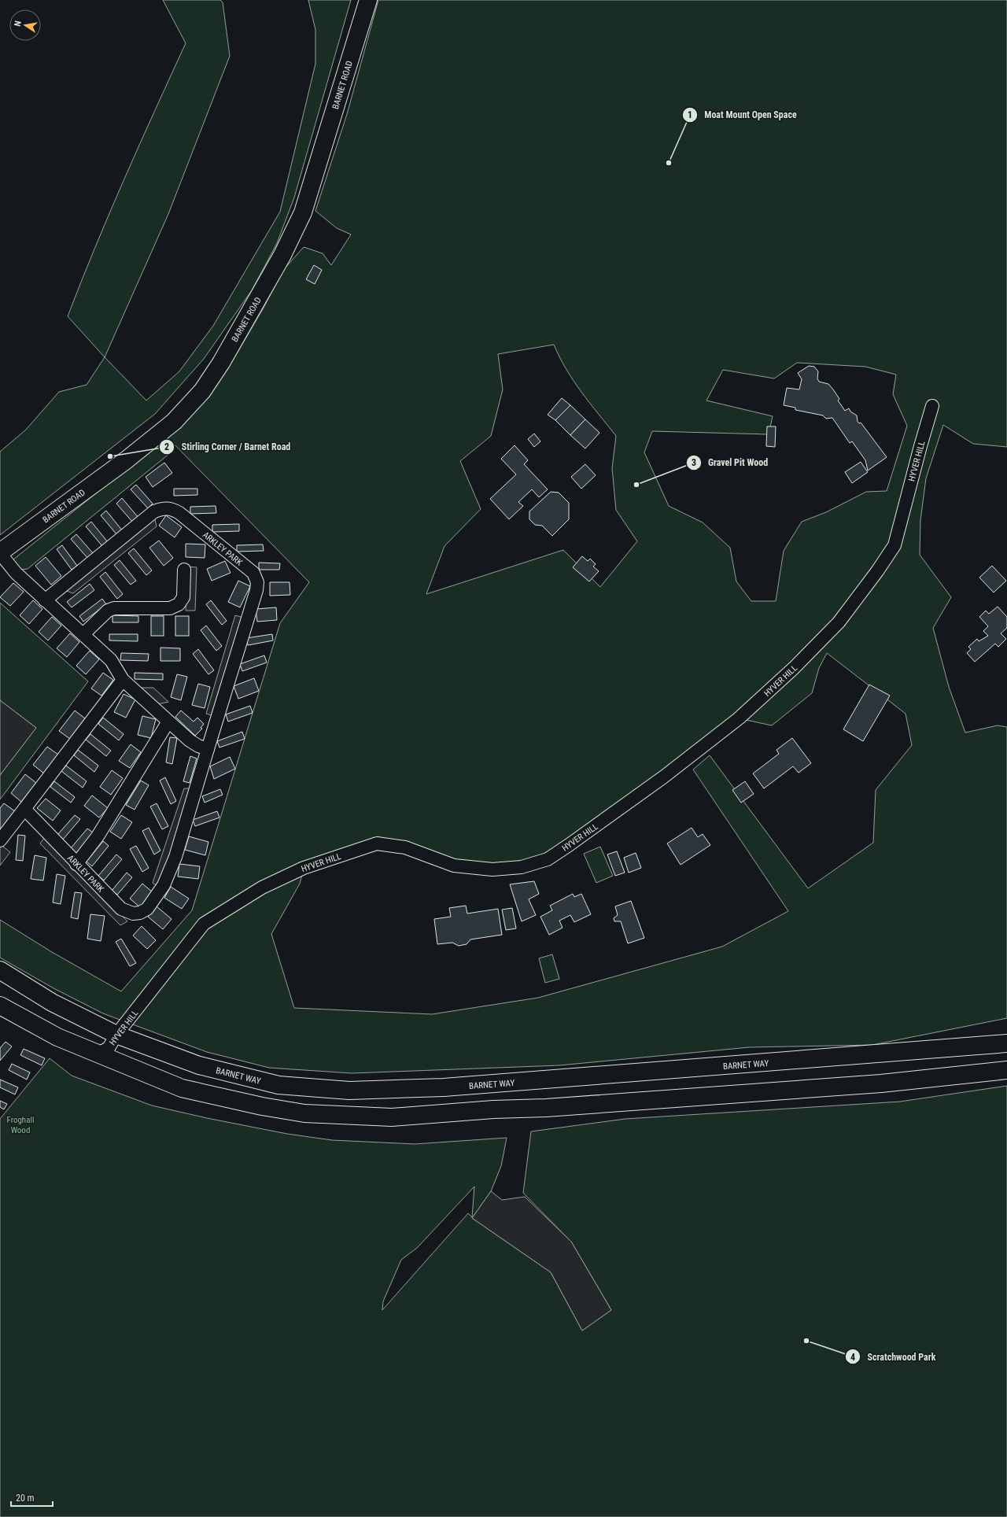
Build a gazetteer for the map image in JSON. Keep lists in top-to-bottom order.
{
  "streets": {
    "main road": ["BARNET ROAD", "BARNET WAY"],
    "street": ["HYVER HILL", "ARKLEY PARK"]
  },
  "crossings": [
    ["HYVER HILL", "BARNET WAY"]
  ],
  "parks": ["Froghall Wood"],
  "places": [
    "Moat Mount Open Space",
    "Stirling Corner / Barnet Road",
    "Gravel Pit Wood",
    "Scratchwood Park"
  ],
  "scale_bar": "20 m",
  "north": "left"
}
